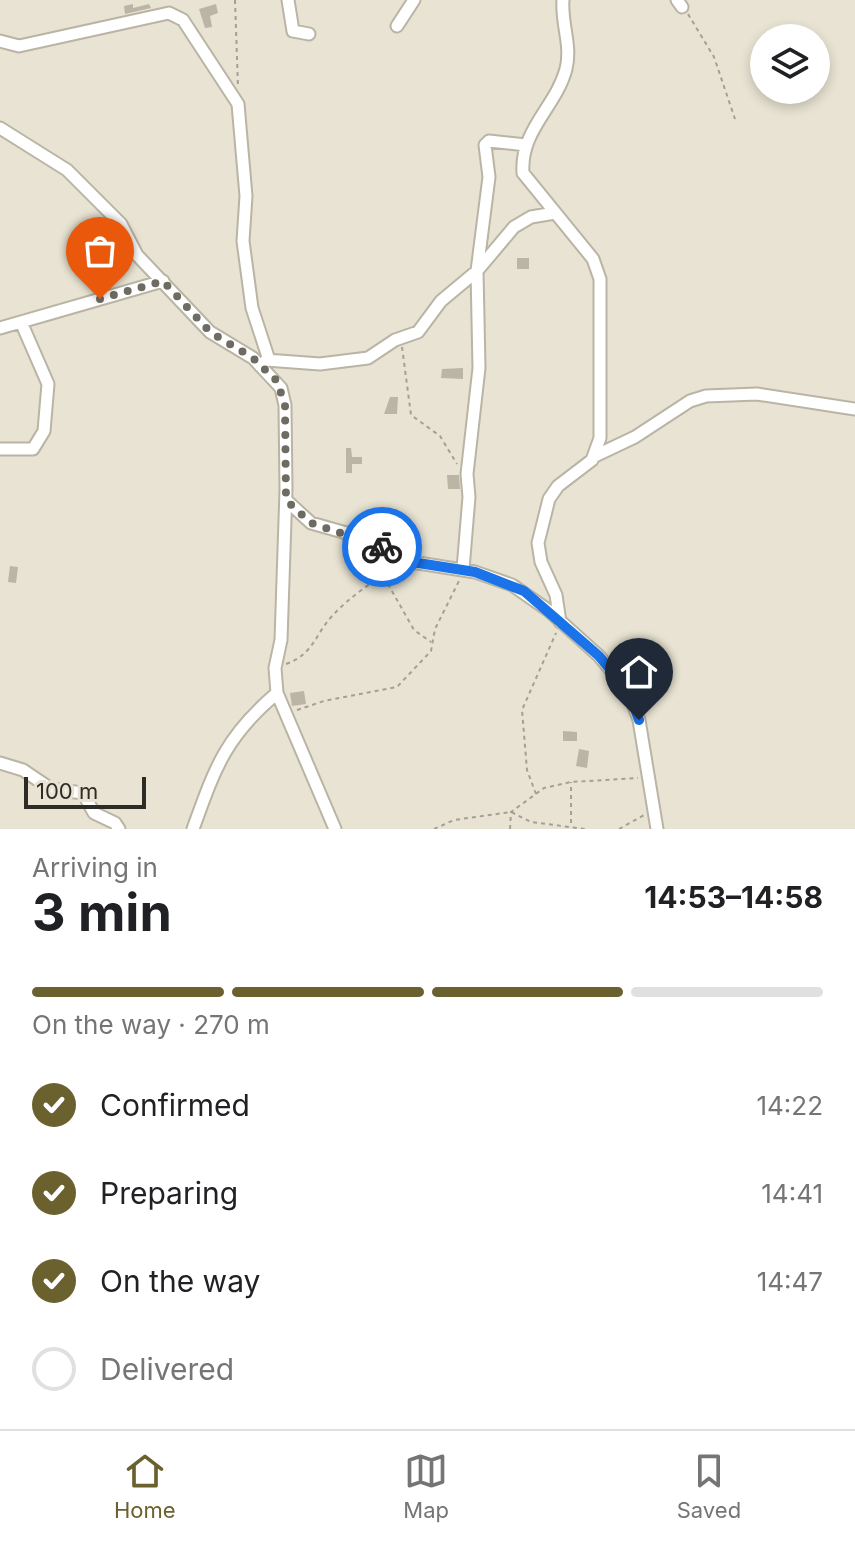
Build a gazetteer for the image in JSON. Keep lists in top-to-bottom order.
{
  "scale_bar": "100 m",
  "page": {
    "scale": "100 m",
    "heading": ["3 min", "Arriving in", "14:53–14:58"],
    "bar": "On the way · 270 m",
    "list": [
      ["Confirmed", "14:22"],
      ["Preparing", "14:41"],
      ["On the way", "14:47"],
      "Delivered"
    ],
    "tabs": ["Home", "Map", "Saved"]
  }
}
